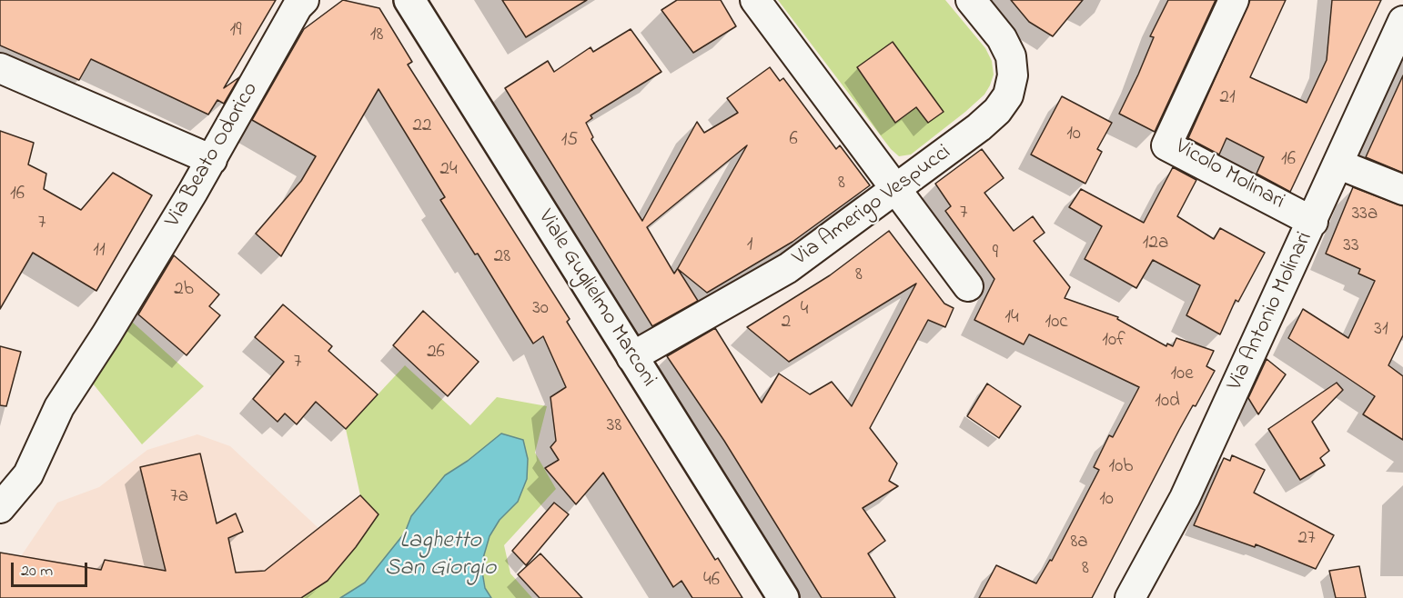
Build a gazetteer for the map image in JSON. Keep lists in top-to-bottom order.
{
  "streets": {
    "main road": ["Viale Guglielmo Marconi"],
    "street": [
      "Via Beato Odorico",
      "Vicolo Molinari",
      "Via Amerigo Vespucci",
      "Via Antonio Molinari"
    ]
  },
  "crossings": [
    ["Vicolo Molinari", "Via Antonio Molinari"],
    ["Via Amerigo Vespucci", "Viale Guglielmo Marconi"]
  ],
  "water": ["Laghetto San Giorgio"],
  "house_numbers": [
    "19",
    "18",
    "21",
    "22",
    "10",
    "6",
    "15",
    "16",
    "24",
    "8",
    "16",
    "7",
    "33a",
    "7",
    "12a",
    "1",
    "33",
    "11",
    "9",
    "28",
    "8",
    "2b",
    "30",
    "4",
    "14",
    "2",
    "10c",
    "31",
    "10f",
    "26",
    "7",
    "10e",
    "10d",
    "38",
    "10b",
    "7a",
    "10",
    "27",
    "8a",
    "8",
    "46"
  ],
  "scale_bar": "20 m"
}
